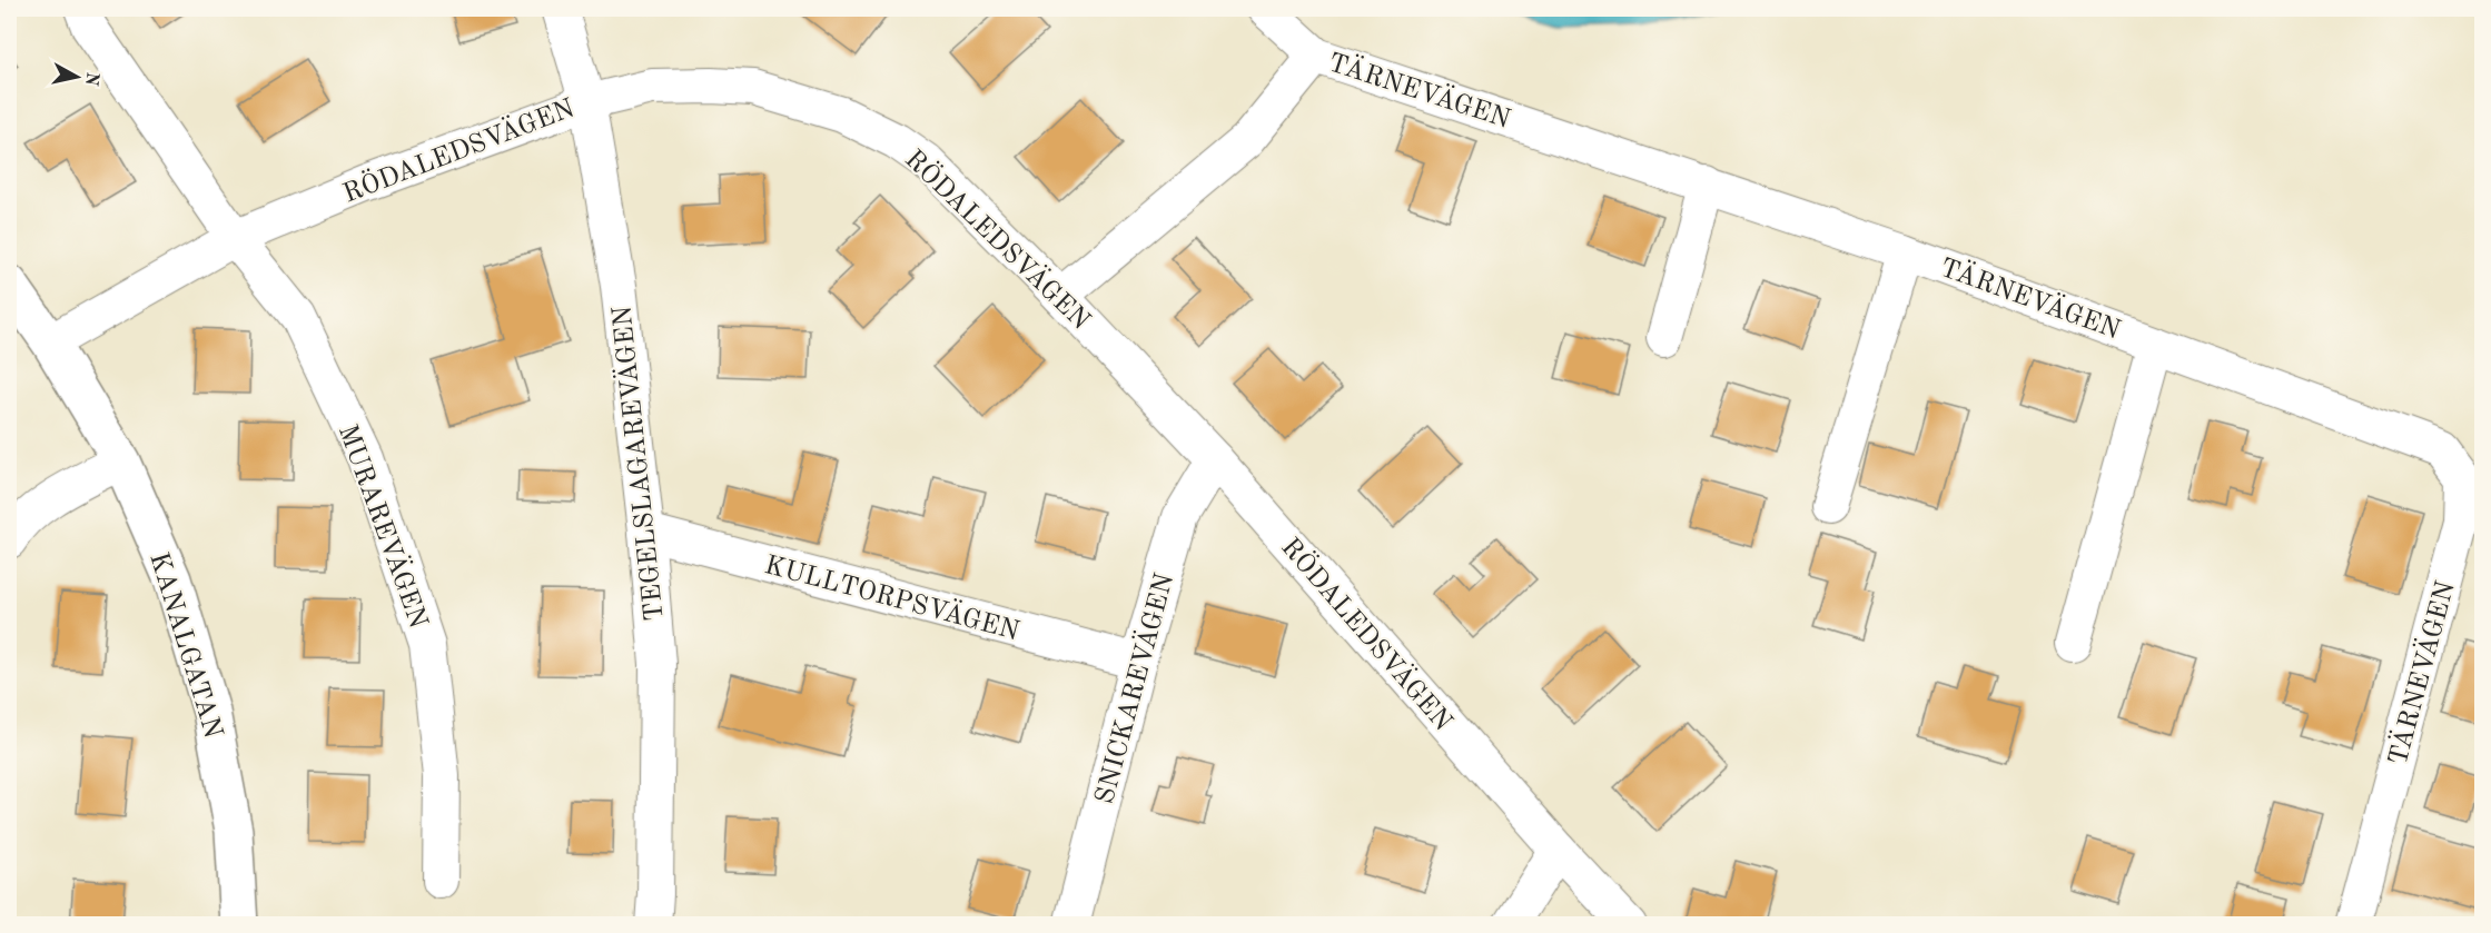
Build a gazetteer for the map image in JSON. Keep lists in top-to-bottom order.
{
  "streets": {
    "street": [
      "TÄRNEVÄGEN",
      "RÖDALEDSVÄGEN",
      "TEGELSLAGAREVÄGEN",
      "MURAREVÄGEN",
      "KULLTORPSVÄGEN",
      "KANALGATAN",
      "SNICKAREVÄGEN"
    ]
  },
  "crossings": [
    ["TÄRNEVÄGEN", "RÖDALEDSVÄGEN"],
    ["RÖDALEDSVÄGEN", "TEGELSLAGAREVÄGEN"],
    ["RÖDALEDSVÄGEN", "MURAREVÄGEN"],
    ["RÖDALEDSVÄGEN", "KANALGATAN"],
    ["RÖDALEDSVÄGEN", "SNICKAREVÄGEN"],
    ["TEGELSLAGAREVÄGEN", "KULLTORPSVÄGEN"],
    ["KULLTORPSVÄGEN", "SNICKAREVÄGEN"]
  ],
  "north": "right"
}
